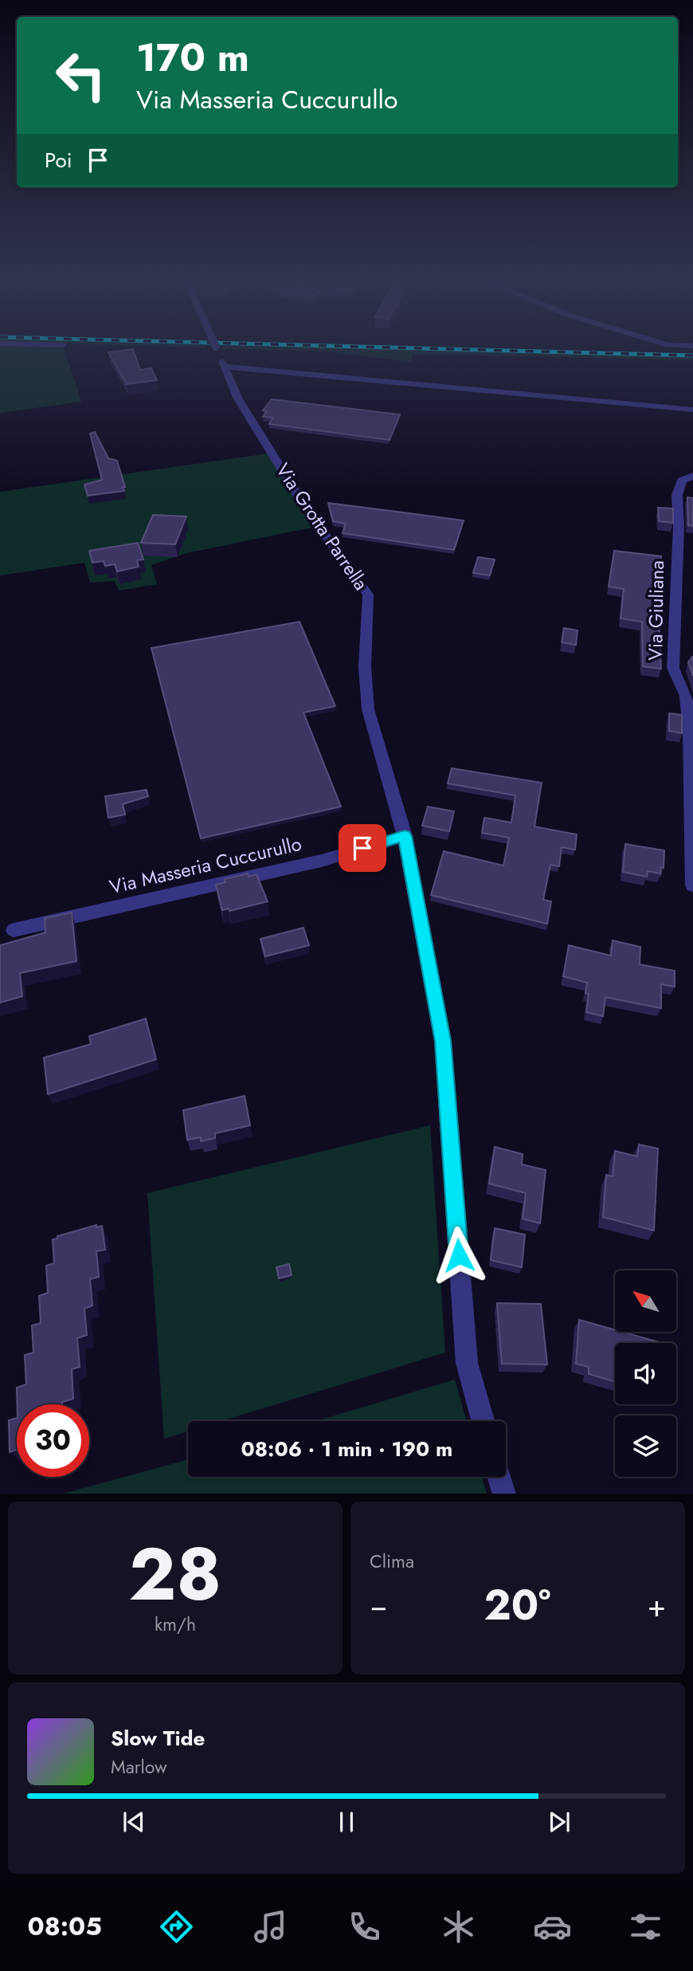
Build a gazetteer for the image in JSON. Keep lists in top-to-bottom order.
{
  "streets": {
    "street": ["Via Grotta Parrella", "Via Giuliana", "Via Masseria Cuccurullo"]
  },
  "crossings": [
    ["Via Grotta Parrella", "Via Masseria Cuccurullo"]
  ],
  "north": "top left",
  "page": {
    "turn": ["170 m", "Via Masseria Cuccurullo"],
    "then": "Poi",
    "limit": "30",
    "trip": "08:06 · 1 min · 190 m",
    "tile": [
      ["28", "km/h"],
      "Clima"
    ],
    "heat": ["−", "20°", "+"],
    "song": ["Slow Tide", "Marlow"],
    "tabs": "08:05"
  }
}
